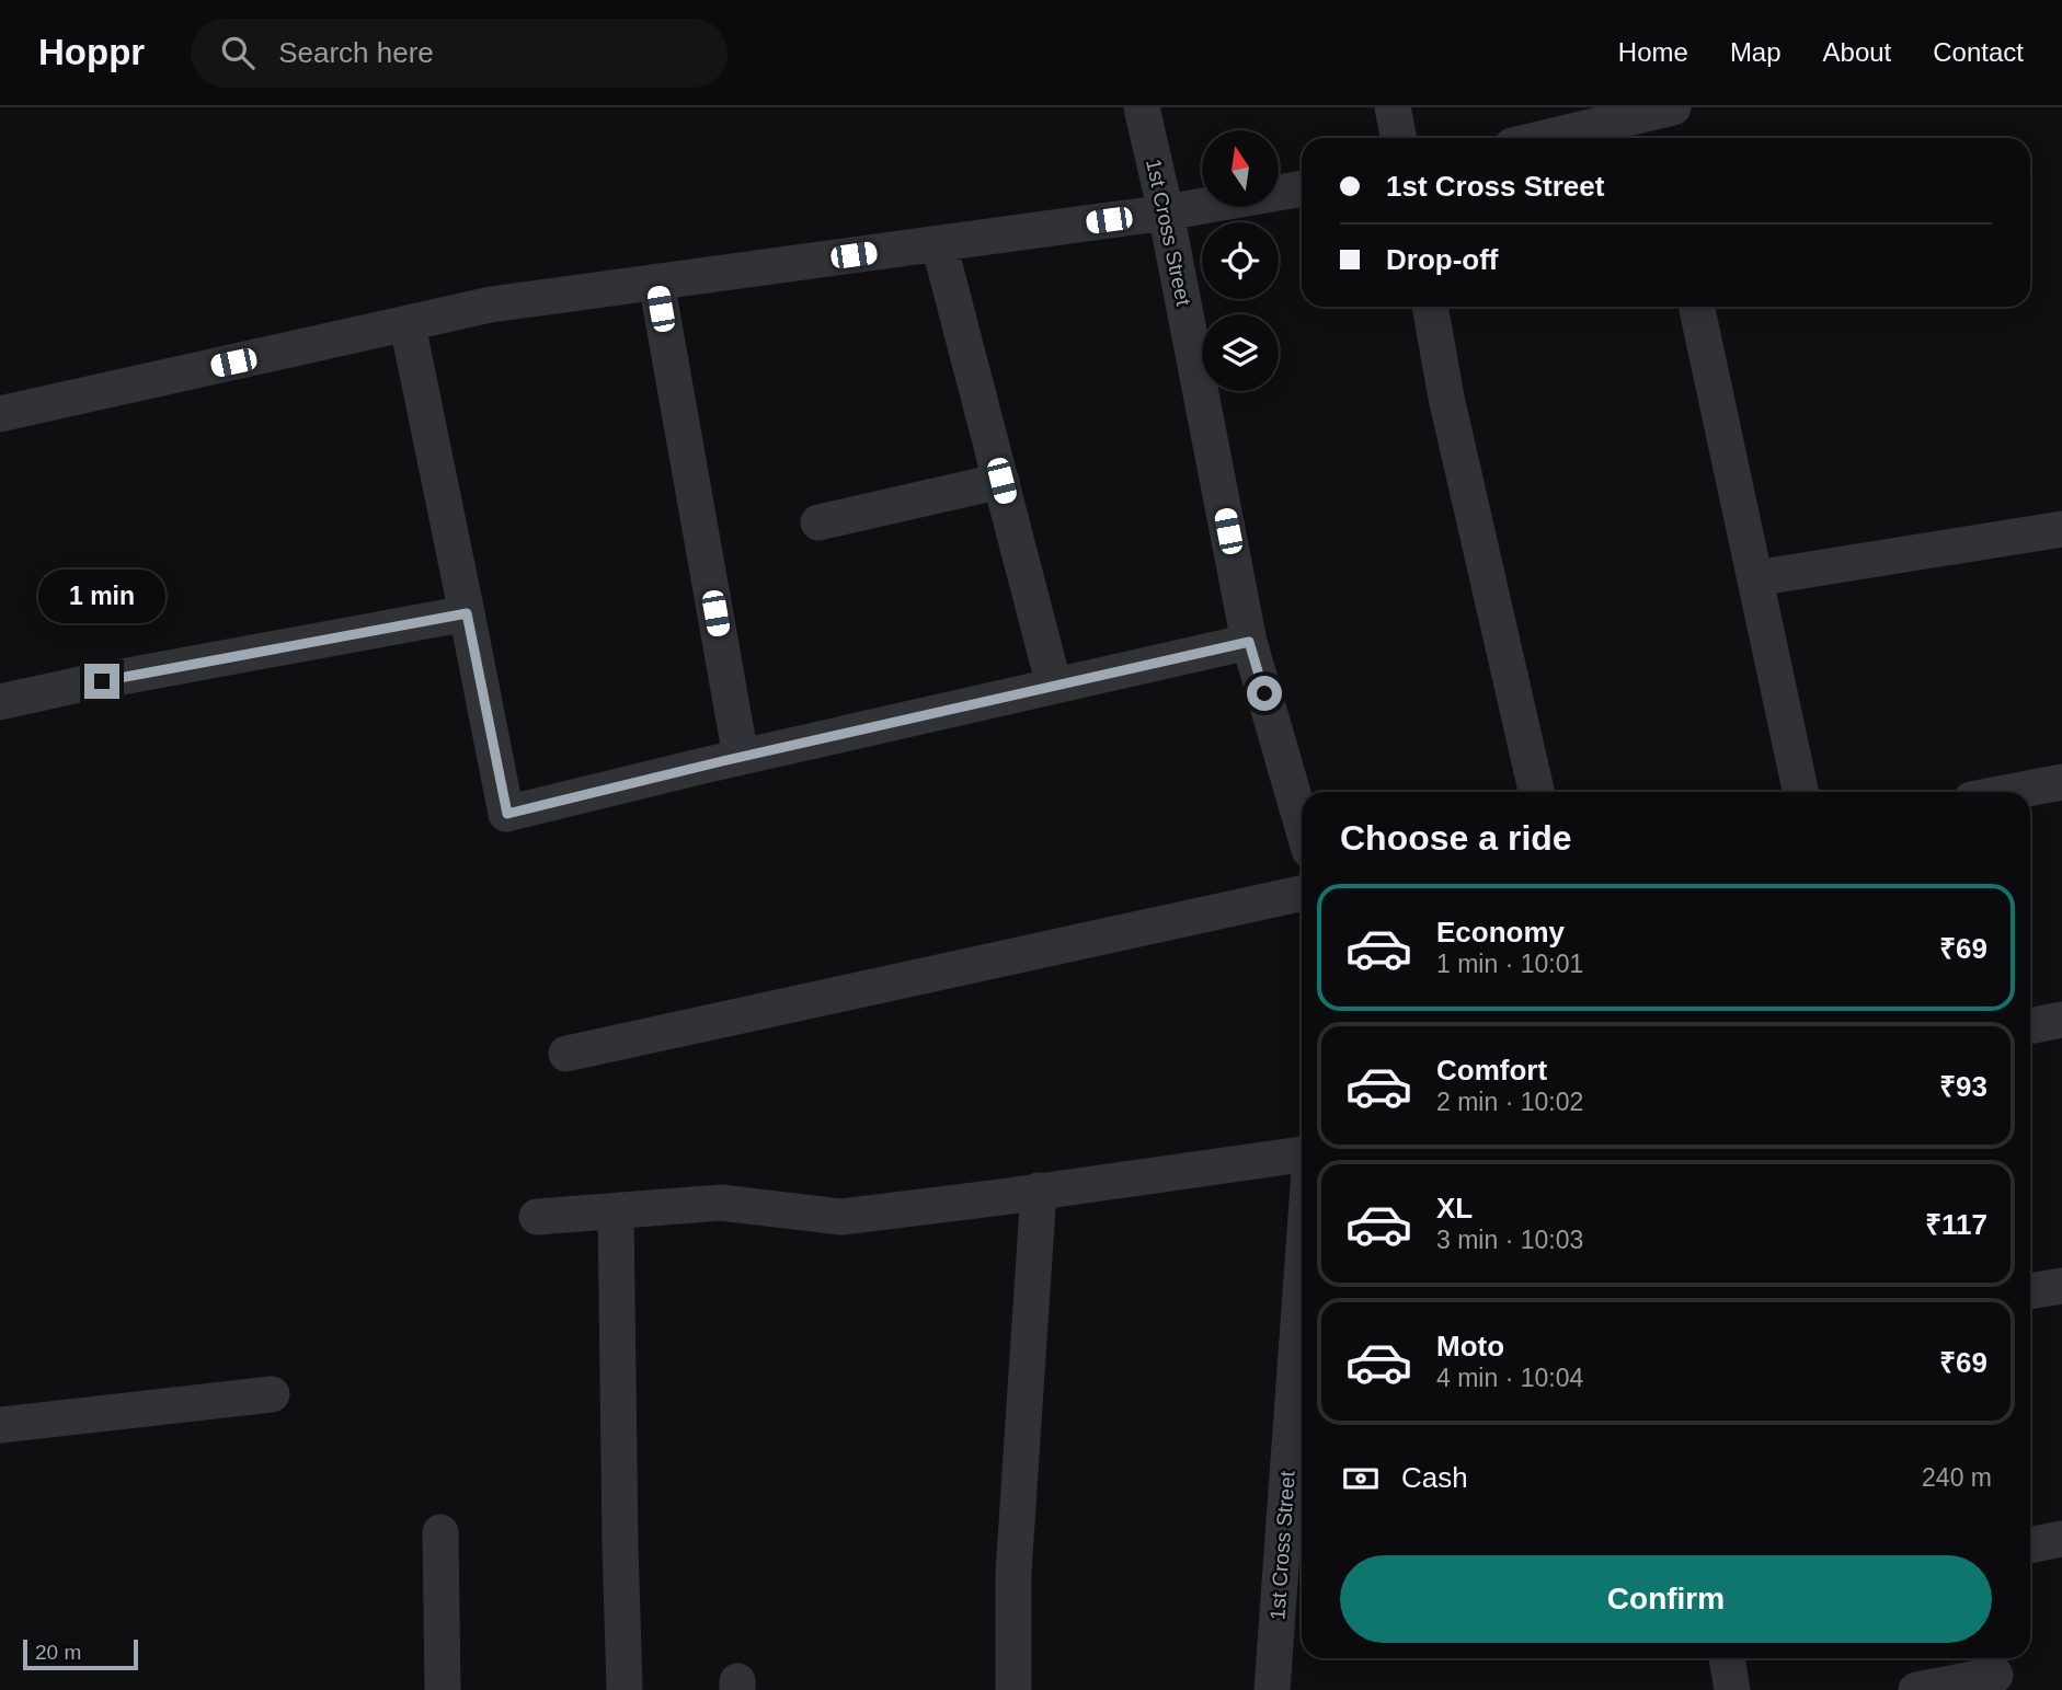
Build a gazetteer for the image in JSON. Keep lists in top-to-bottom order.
{
  "streets": {
    "street": ["1st Cross Street"]
  },
  "scale_bar": "20 m",
  "north": "top",
  "page": {
    "header": "Hoppr",
    "search": "Search here",
    "nav": [
      "Home",
      "Map",
      "About",
      "Contact"
    ],
    "banner": ["1st Cross Street", "Drop-off"],
    "bubble": "1 min",
    "heading": "Choose a ride",
    "list": [
      {
        "name": "Economy",
        "note": "1 min · 10:01",
        "value": "₹69"
      },
      {
        "name": "Comfort",
        "note": "2 min · 10:02",
        "value": "₹93"
      },
      {
        "name": "XL",
        "note": "3 min · 10:03",
        "value": "₹117"
      },
      {
        "name": "Moto",
        "note": "4 min · 10:04",
        "value": "₹69"
      }
    ],
    "pay": ["Cash", "240 m"],
    "buttons": "Confirm",
    "scale": "20 m"
  }
}
